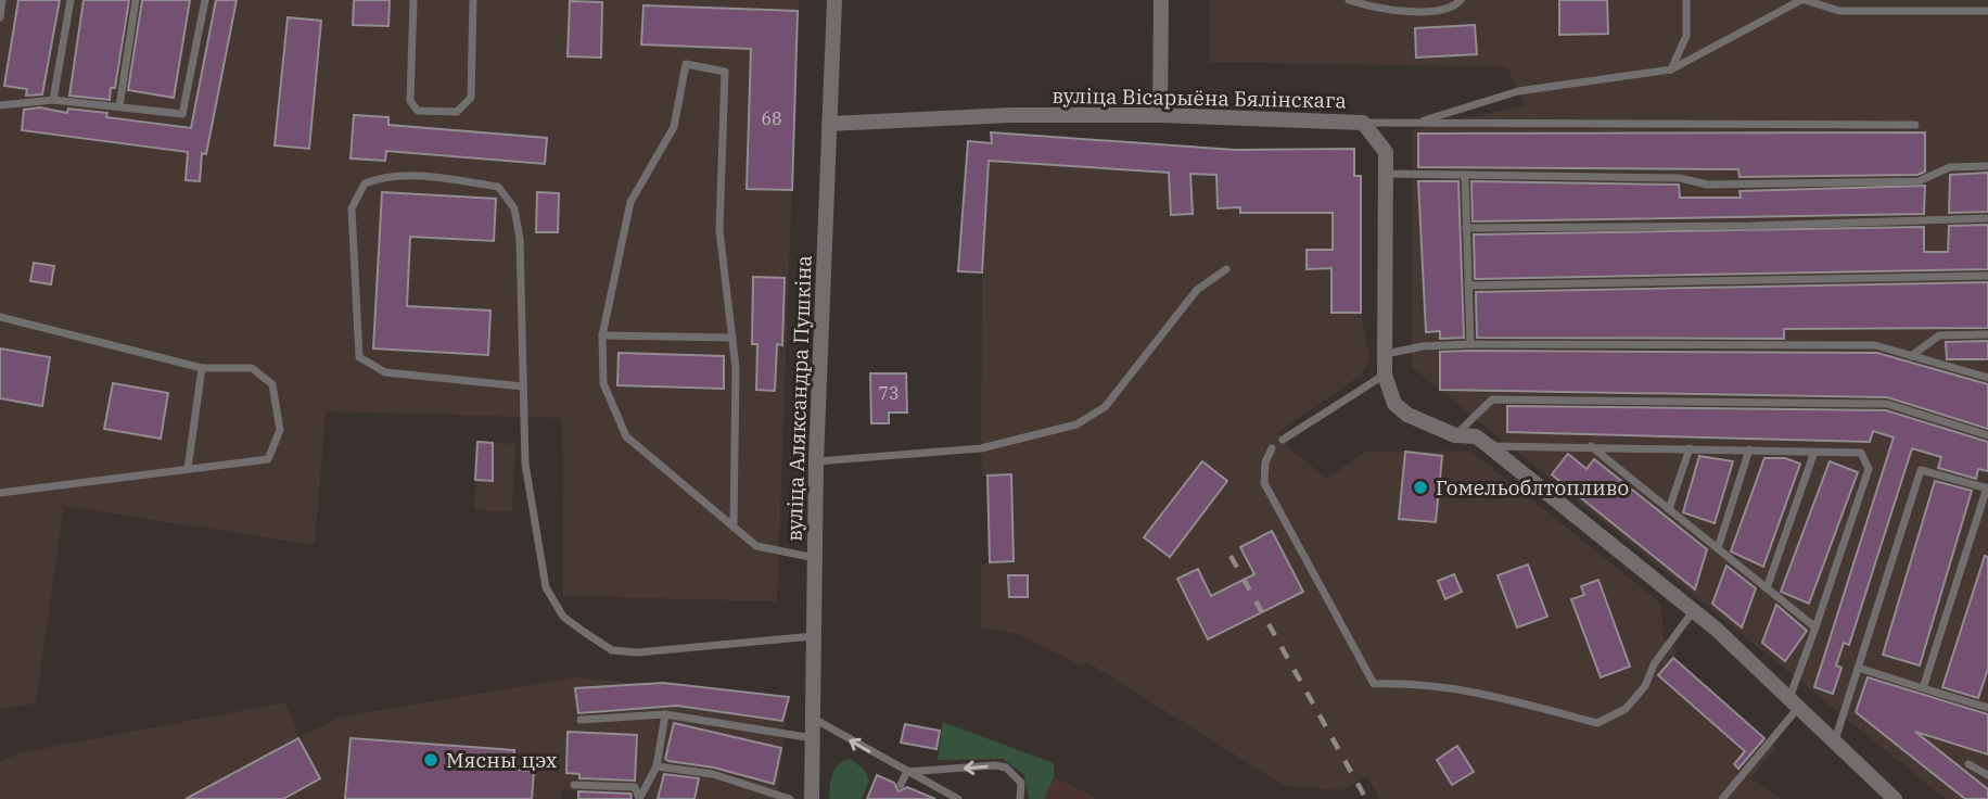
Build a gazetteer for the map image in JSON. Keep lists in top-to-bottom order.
{
  "streets": {
    "street": ["вуліца Вісарыёна Бялінскага", "вуліца Аляксандра Пушкіна"]
  },
  "crossings": [
    ["вуліца Вісарыёна Бялінскага", "вуліца Аляксандра Пушкіна"]
  ],
  "places": ["Гомельоблтопливо", "Мясны цэх"],
  "house_numbers": ["68", "73"]
}
